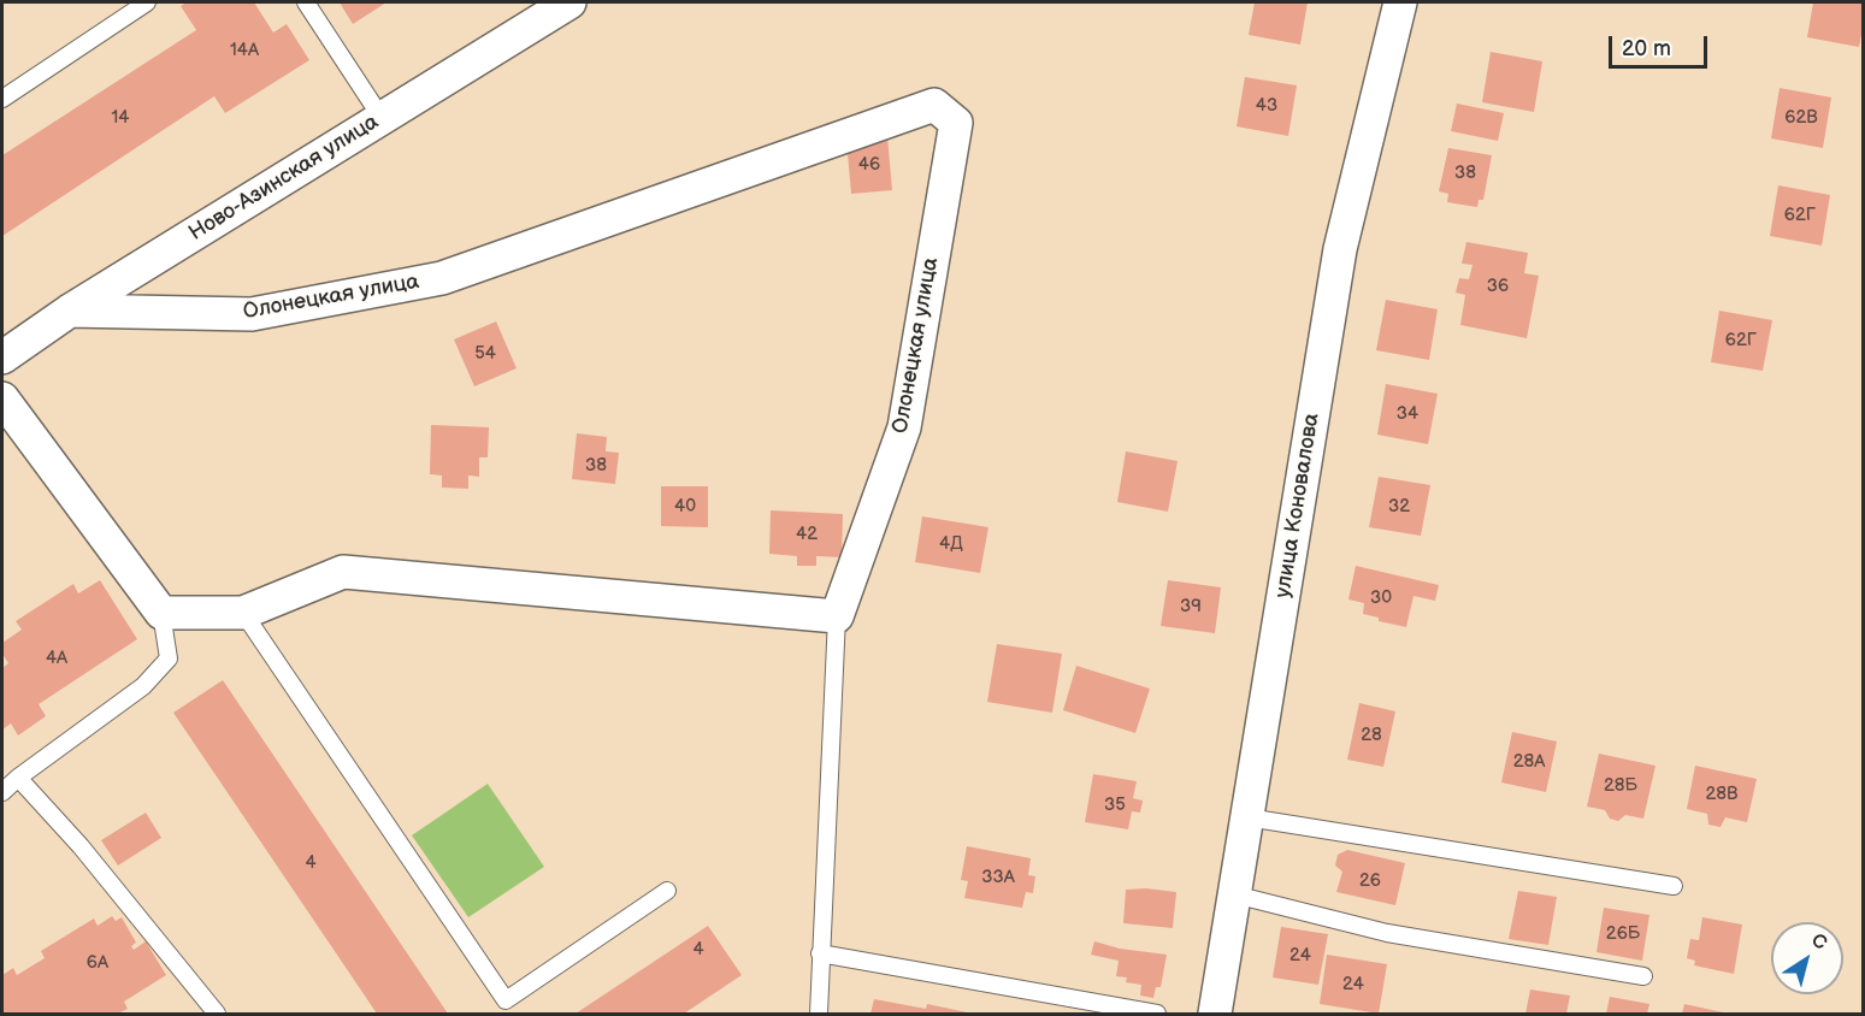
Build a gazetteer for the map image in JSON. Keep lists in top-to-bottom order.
{
  "streets": {
    "street": ["Ново-Азинская улица", "Олонецкая улица", "улица Коновалова"]
  },
  "crossings": [
    ["Ново-Азинская улица", "Олонецкая улица"]
  ],
  "house_numbers": [
    "14А",
    "43",
    "14",
    "62В",
    "46",
    "38",
    "62Г",
    "36",
    "62Г",
    "54",
    "34",
    "38",
    "40",
    "32",
    "42",
    "4Д",
    "30",
    "39",
    "4А",
    "28",
    "28А",
    "28Б",
    "28В",
    "35",
    "4",
    "33А",
    "26",
    "26Б",
    "4",
    "24",
    "6А",
    "24"
  ],
  "scale_bar": "20 m",
  "north": "top right"
}
